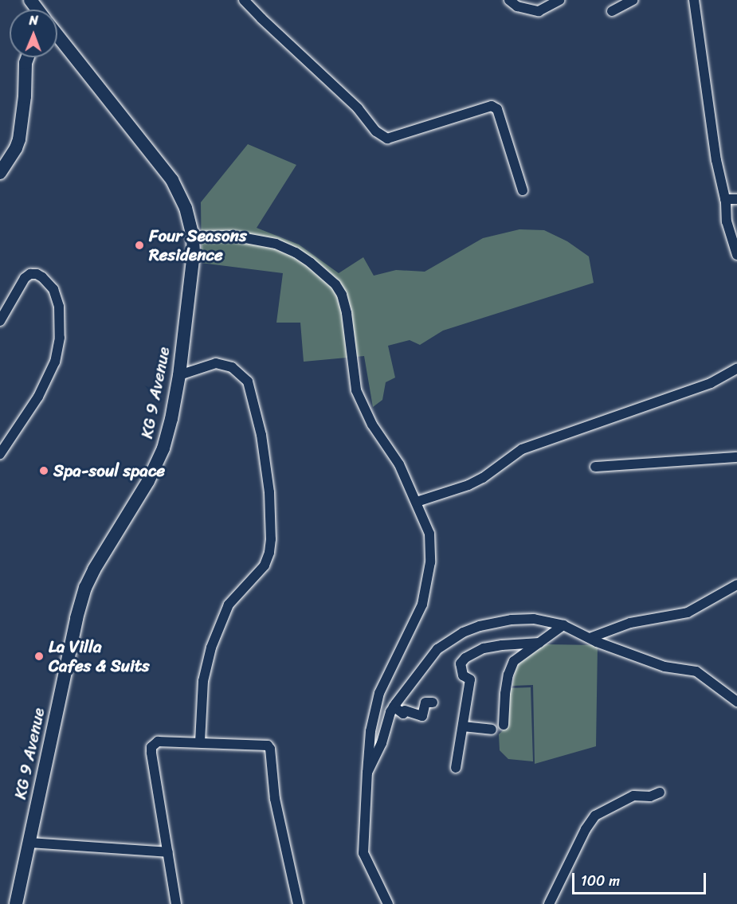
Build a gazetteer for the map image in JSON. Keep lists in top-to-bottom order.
{
  "streets": {
    "main road": ["KG 9 Avenue"]
  },
  "places": ["Four Seasons Residence", "Spa-soul space", "La Villa Cafes & Suits"],
  "scale_bar": "100 m",
  "north": "top"
}
